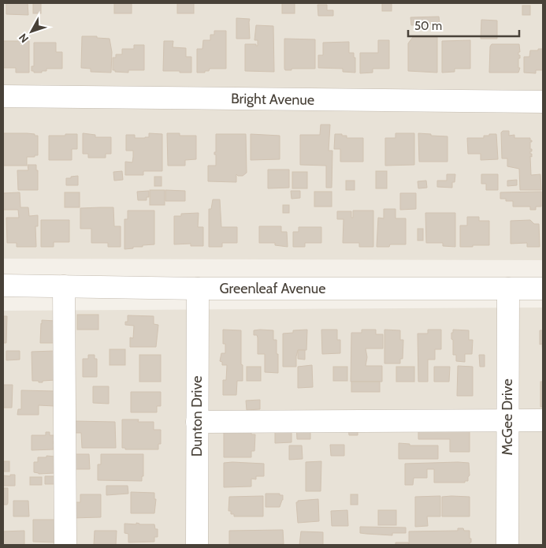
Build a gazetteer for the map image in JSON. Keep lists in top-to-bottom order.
{
  "streets": {
    "street": [
      "Bright Avenue",
      "Greenleaf Avenue",
      "Dunton Drive",
      "McGee Drive"
    ]
  },
  "crossings": [
    ["Greenleaf Avenue", "Dunton Drive"],
    ["Greenleaf Avenue", "McGee Drive"]
  ],
  "scale_bar": "50 m",
  "north": "bottom left"
}
